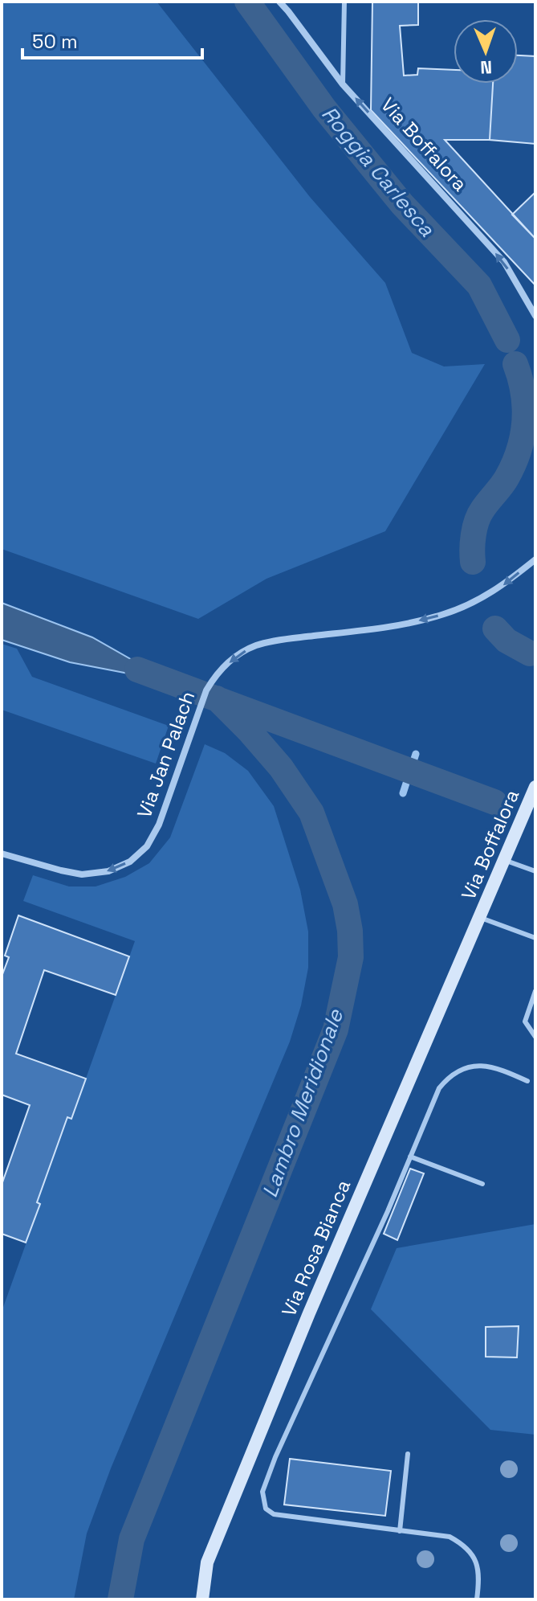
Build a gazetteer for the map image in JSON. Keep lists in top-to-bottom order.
{
  "streets": {
    "street": ["Via Boffalora", "Via Jan Palach", "Via Rosa Bianca"]
  },
  "crossings": [
    ["Via Boffalora", "Via Rosa Bianca"]
  ],
  "one_way": ["Via Boffalora", "Via Jan Palach"],
  "water": ["Roggia Carlesca", "Lambro Meridionale"],
  "scale_bar": "50 m",
  "north": "bottom"
}
